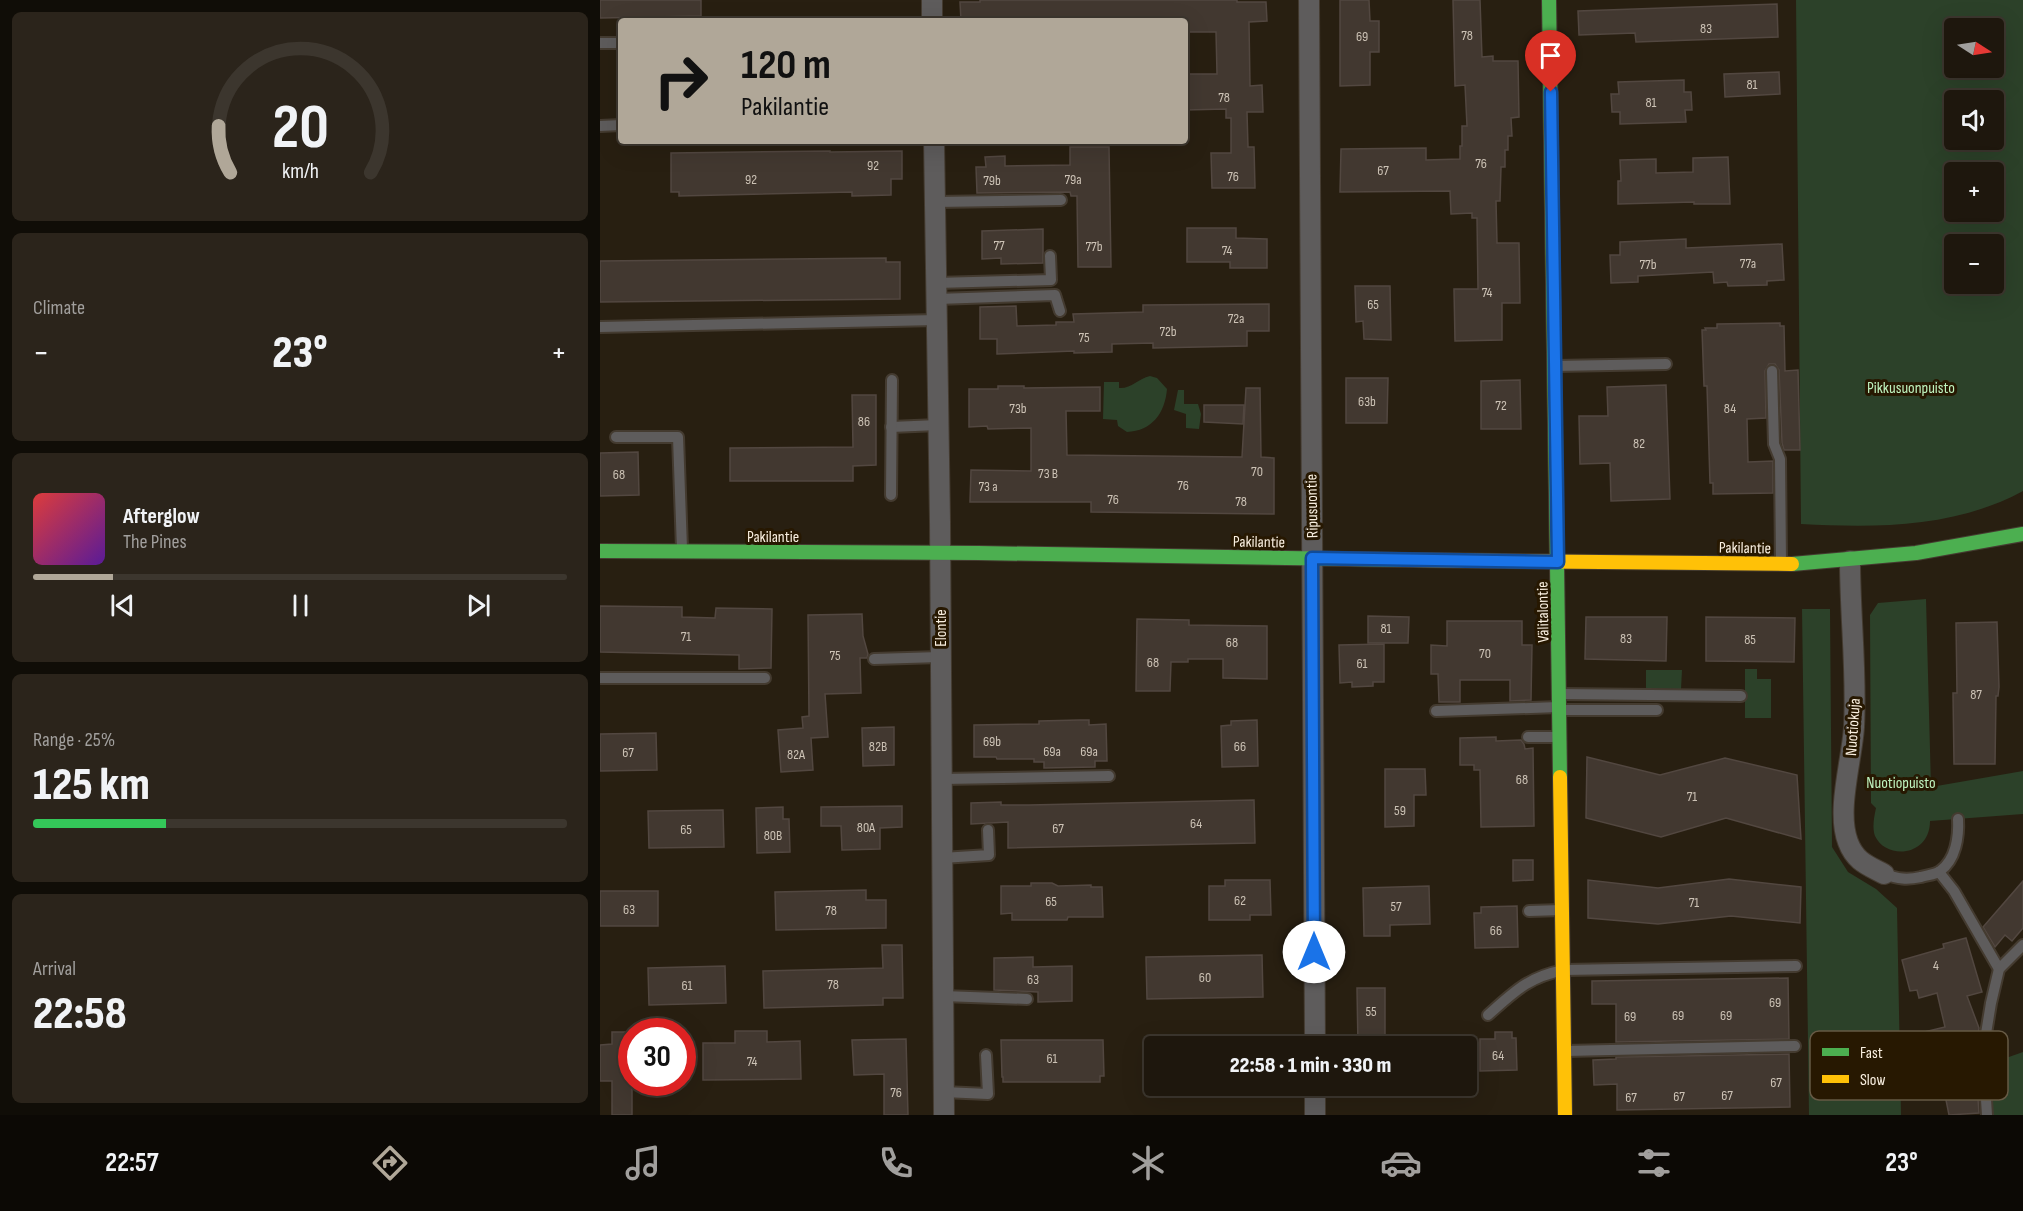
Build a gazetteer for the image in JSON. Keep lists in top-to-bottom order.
{
  "streets": {
    "main road": ["Pakilantie", "Välitalontie"],
    "street": ["Ripusuontie", "Elontie", "Nuotiokuja"]
  },
  "crossings": [
    ["Ripusuontie", "Pakilantie"],
    ["Pakilantie", "Välitalontie"],
    ["Pakilantie", "Elontie"],
    ["Pakilantie", "Nuotiokuja"]
  ],
  "parks": ["Pikkusuonpuisto", "Nuotiopuisto"],
  "house_numbers": [
    "83",
    "78",
    "69",
    "81",
    "78",
    "81",
    "76",
    "92",
    "67",
    "76",
    "92",
    "79a",
    "79b",
    "77",
    "77b",
    "74",
    "77a",
    "77b",
    "74",
    "65",
    "72a",
    "72b",
    "75",
    "63b",
    "72",
    "73b",
    "84",
    "86",
    "82",
    "70",
    "73 B",
    "68",
    "76",
    "73 a",
    "76",
    "78",
    "81",
    "71",
    "83",
    "85",
    "68",
    "70",
    "75",
    "68",
    "61",
    "87",
    "69b",
    "82B",
    "66",
    "69a",
    "69a",
    "67",
    "82A",
    "68",
    "71",
    "59",
    "64",
    "80A",
    "67",
    "65",
    "80B",
    "62",
    "65",
    "71",
    "57",
    "63",
    "78",
    "66",
    "4",
    "60",
    "63",
    "78",
    "61",
    "69",
    "55",
    "69",
    "69",
    "69",
    "64",
    "61",
    "74",
    "67",
    "76",
    "67",
    "67",
    "67"
  ],
  "legend": ["Fast", "Slow"],
  "north": "right",
  "page": {
    "map_buttons": ["+", "−"],
    "turn": ["120 m", "Pakilantie"],
    "tile": [
      "Climate",
      ["Range · 25%", "125 km"],
      ["Arrival", "22:58"]
    ],
    "heat": ["−", "23°", "+"],
    "song": ["Afterglow", "The Pines"],
    "limit": "30",
    "trip": "22:58 · 1 min · 330 m",
    "tabs": ["22:57", "23°"],
    "gauge": ["20", "km/h"]
  }
}
